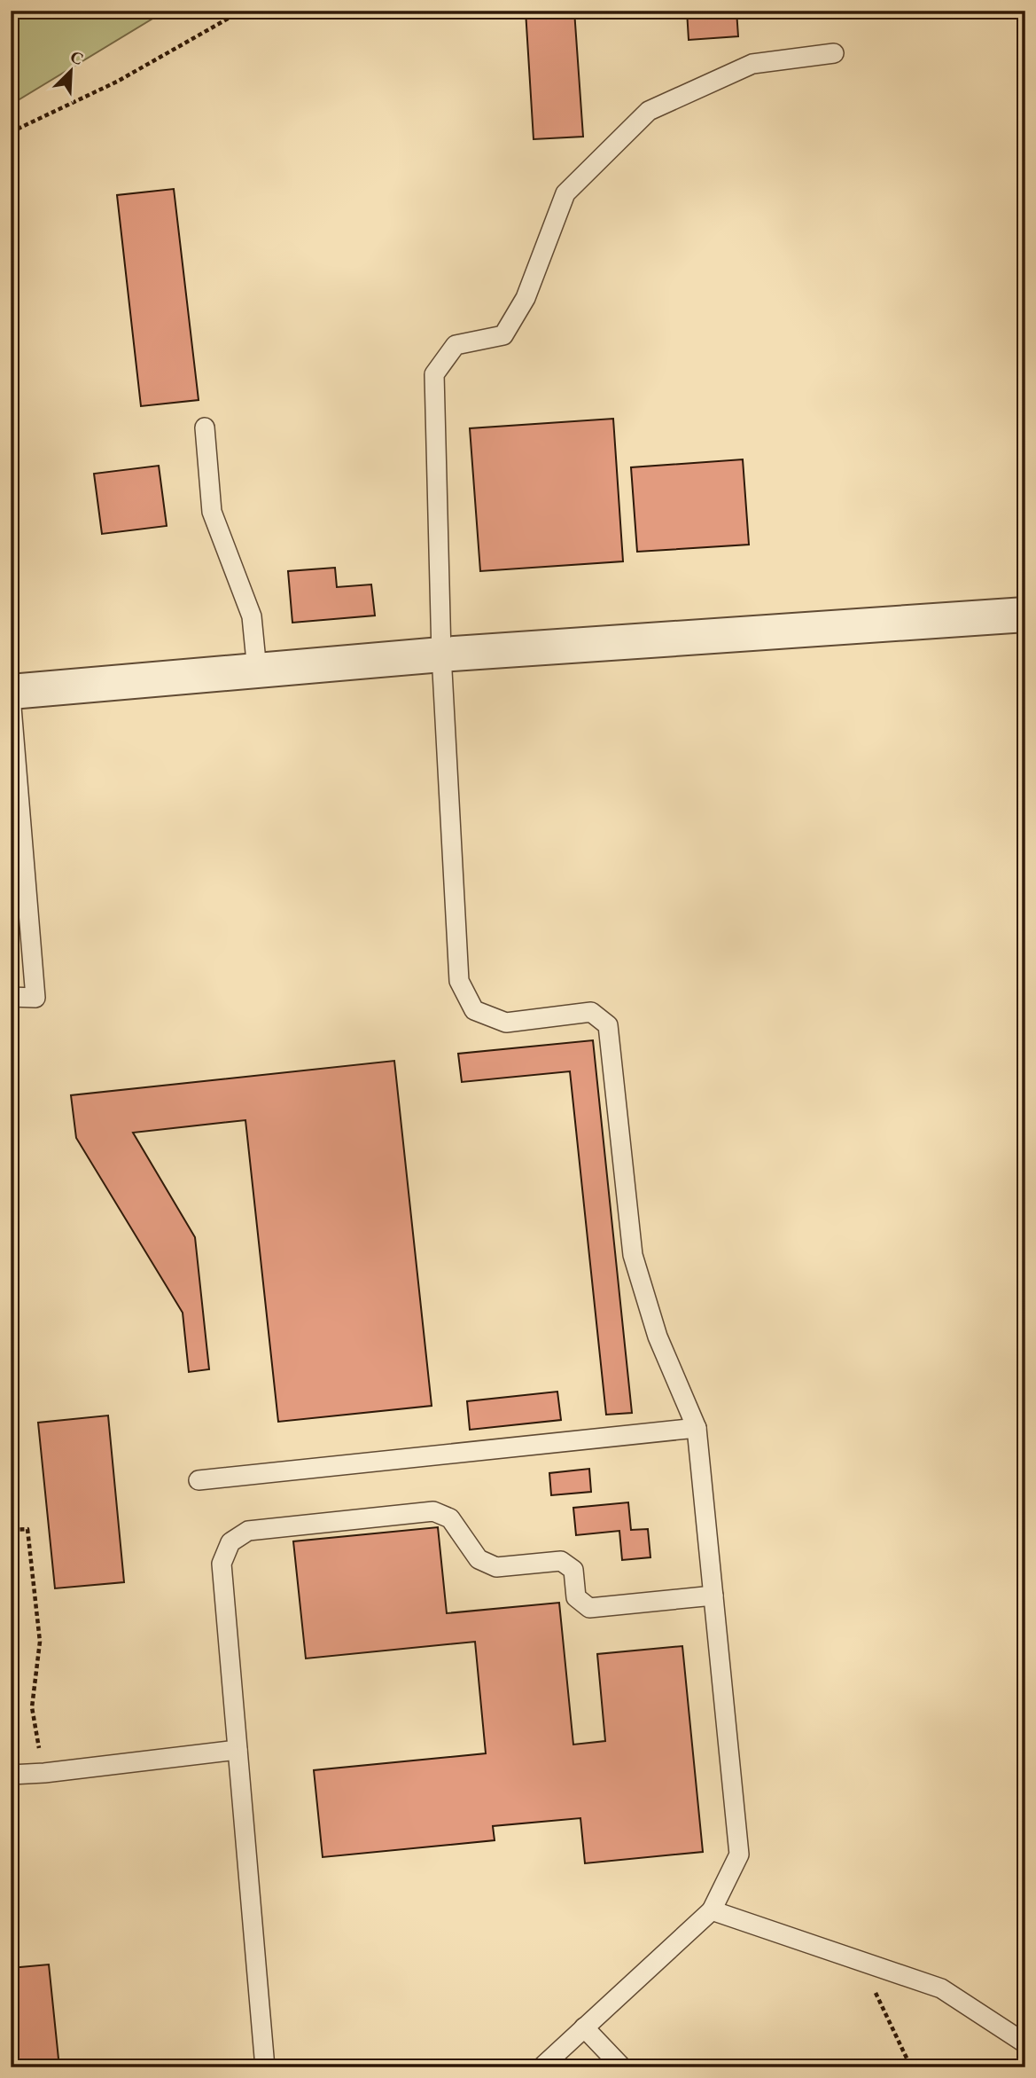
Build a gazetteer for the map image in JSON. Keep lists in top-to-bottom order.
{
  "north": "top right"
}
